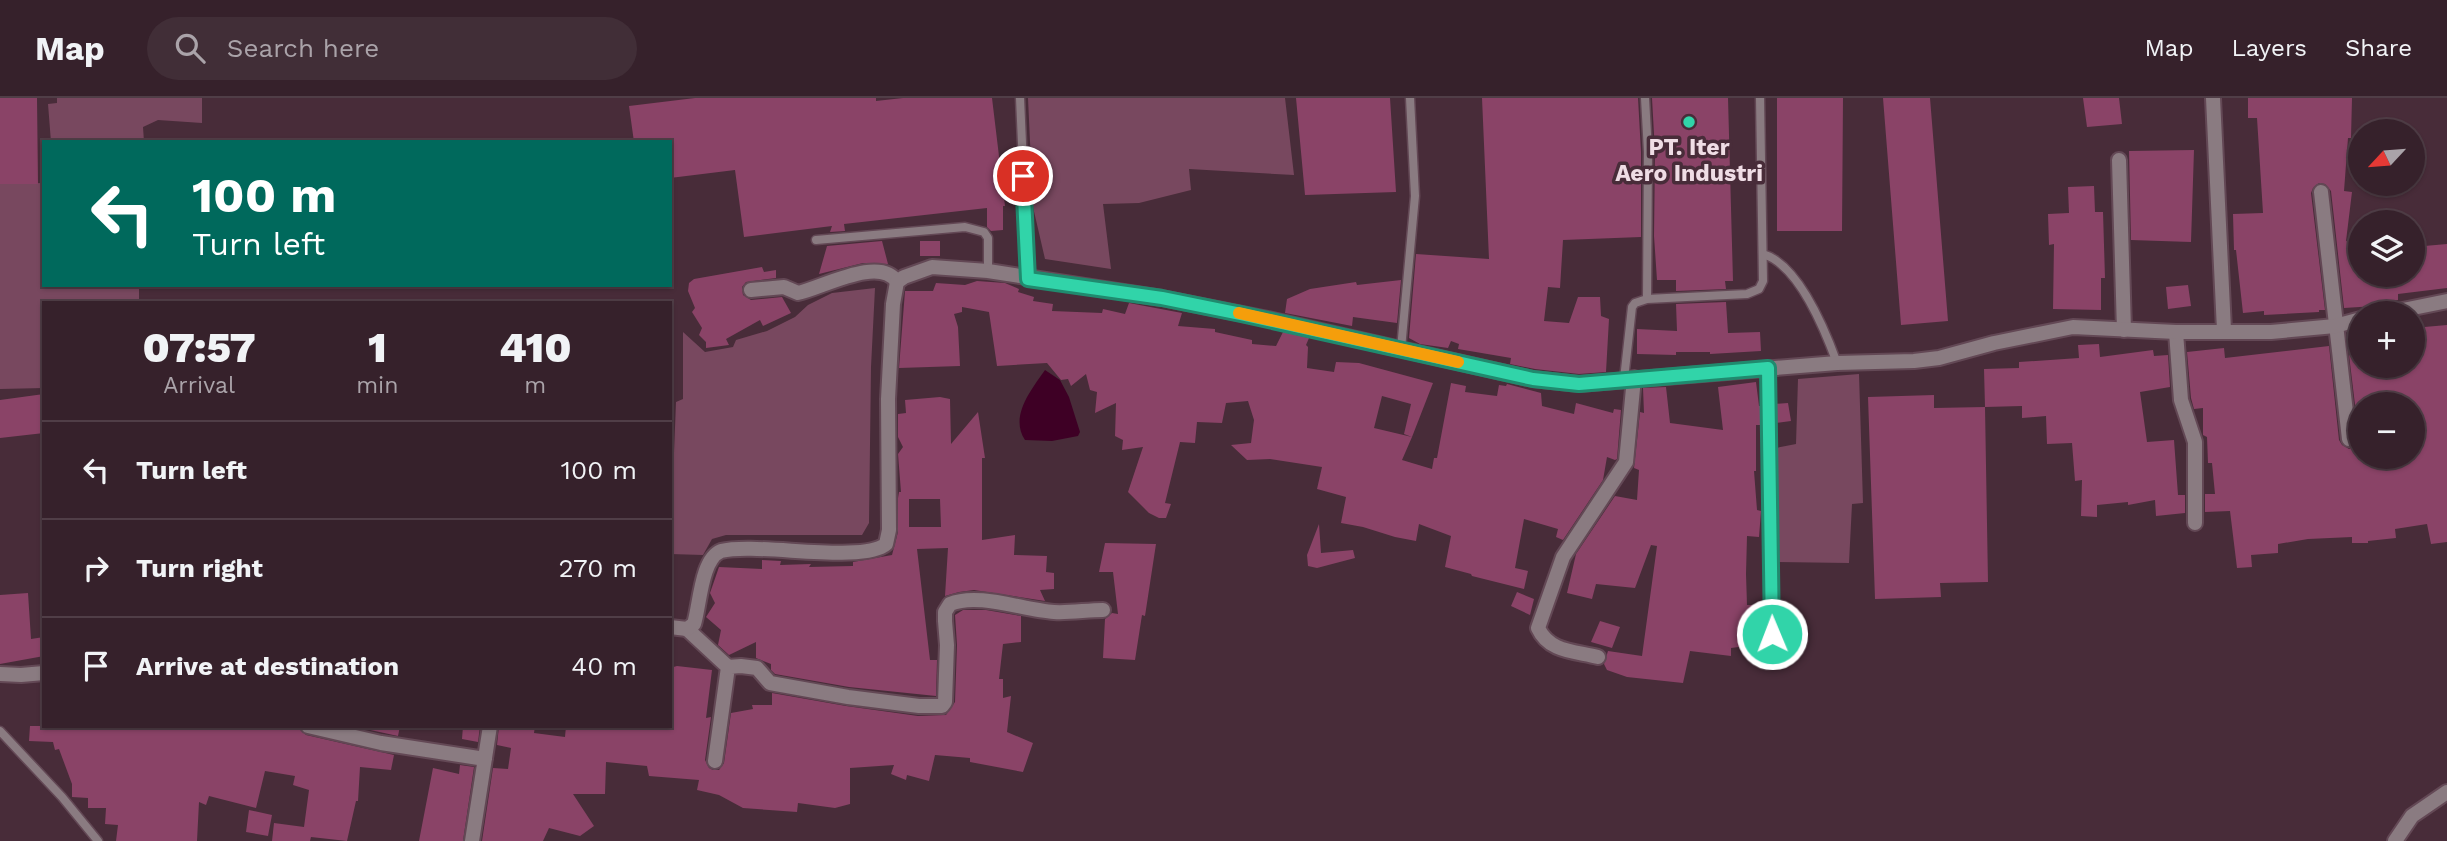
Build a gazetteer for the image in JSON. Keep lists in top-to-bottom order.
{
  "places": ["PT. Iter Aero Industri"],
  "north": "bottom left",
  "page": {
    "header": "Map",
    "search": "Search here",
    "nav": ["Map", "Layers", "Share"],
    "map_buttons": ["+", "−"],
    "turn": ["100 m", "Turn left"],
    "eta": [
      "07:57",
      "Arrival",
      "1",
      "min",
      "410",
      "m"
    ],
    "list": [
      {
        "name": "Turn left",
        "value": "100 m"
      },
      {
        "name": "Turn right",
        "value": "270 m"
      },
      {
        "name": "Arrive at destination",
        "value": "40 m"
      }
    ]
  }
}
